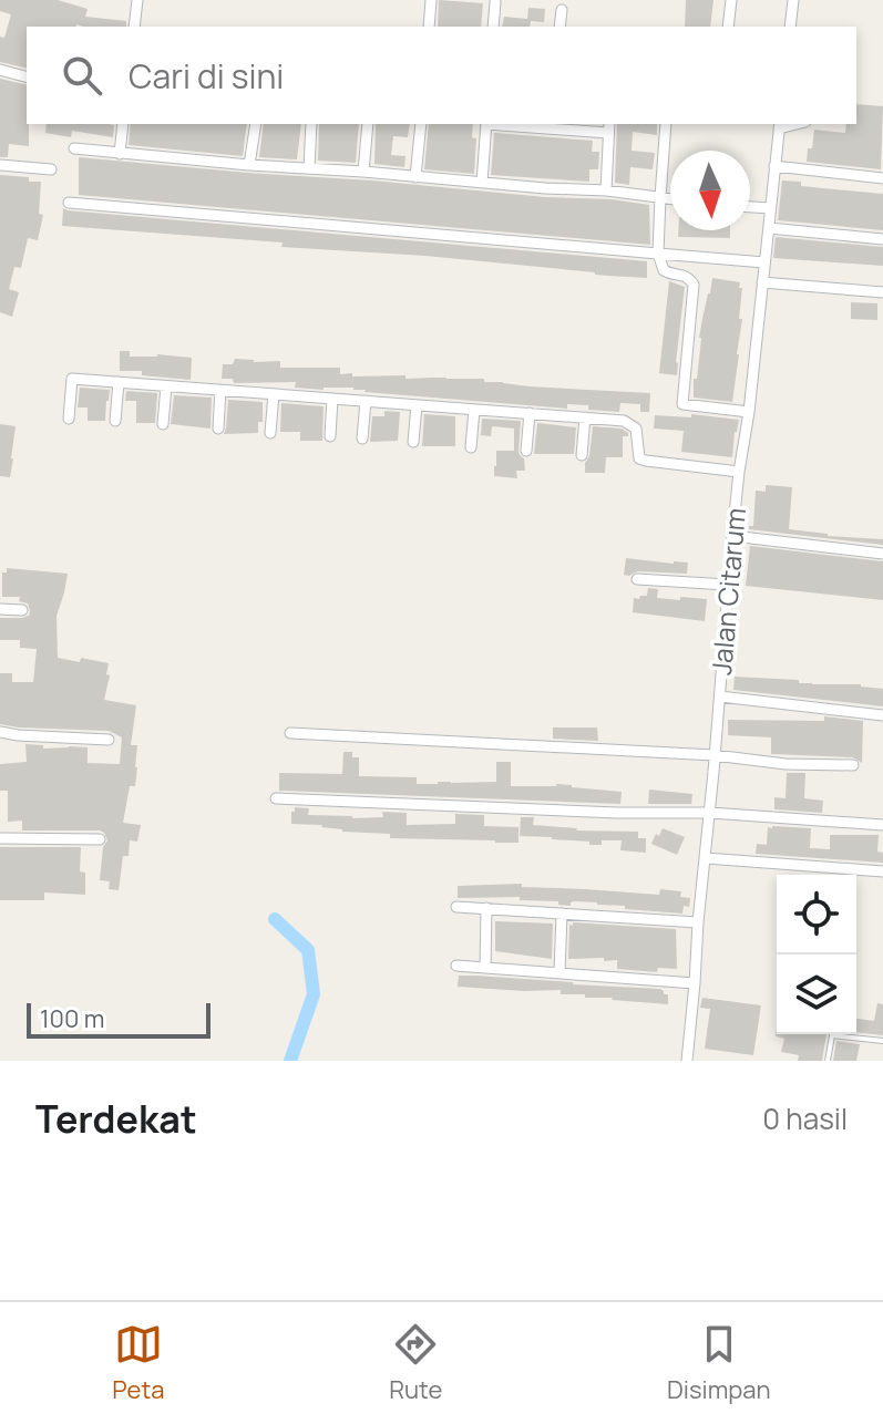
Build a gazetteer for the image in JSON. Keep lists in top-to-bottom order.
{
  "streets": {
    "street": ["Jalan Citarum"]
  },
  "scale_bar": "100 m",
  "north": "bottom",
  "page": {
    "search": "Cari di sini",
    "scale": "100 m",
    "heading": ["Terdekat", "0 hasil"],
    "nav": ["Peta", "Rute", "Disimpan"]
  }
}
